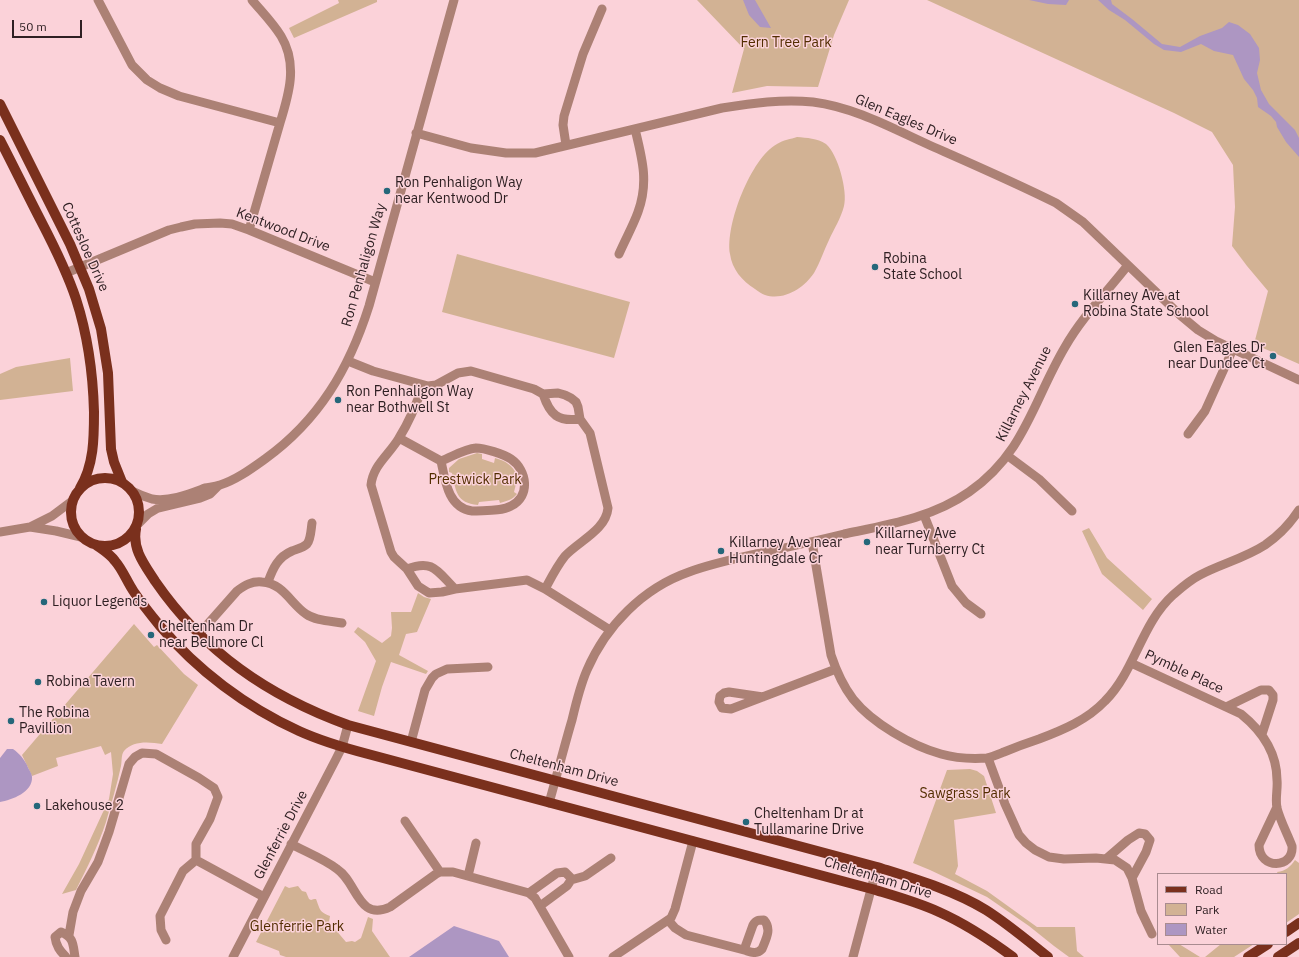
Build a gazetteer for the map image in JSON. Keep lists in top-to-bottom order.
{
  "streets": {
    "main road": ["Cottesloe Drive", "Cheltenham Drive"],
    "street": [
      "Glen Eagles Drive",
      "Kentwood Drive",
      "Ron Penhaligon Way",
      "Killarney Avenue",
      "Pymble Place",
      "Glenferrie Drive"
    ]
  },
  "crossings": [
    ["Glen Eagles Drive", "Ron Penhaligon Way"],
    ["Glen Eagles Drive", "Killarney Avenue"],
    ["Kentwood Drive", "Cottesloe Drive"],
    ["Kentwood Drive", "Ron Penhaligon Way"],
    ["Cottesloe Drive", "Ron Penhaligon Way"],
    ["Cottesloe Drive", "Cheltenham Drive"],
    ["Ron Penhaligon Way", "Cheltenham Drive"],
    ["Killarney Avenue", "Cheltenham Drive"],
    ["Cheltenham Drive", "Glenferrie Drive"]
  ],
  "parks": [
    "Fern Tree Park",
    "Prestwick Park",
    "Sawgrass Park",
    "Glenferrie Park"
  ],
  "places": [
    "Ron Penhaligon Way near Kentwood Dr",
    "Robina State School",
    "Killarney Ave at Robina State School",
    "Glen Eagles Dr near Dundee Ct",
    "Ron Penhaligon Way near Bothwell St",
    "Killarney Ave near Turnberry Ct",
    "Killarney Ave near Huntingdale Cr",
    "Liquor Legends",
    "Cheltenham Dr near Bellmore Cl",
    "Robina Tavern",
    "The Robina Pavillion",
    "Lakehouse 2",
    "Cheltenham Dr at Tullamarine Drive"
  ],
  "legend": ["Road", "Park", "Water"],
  "scale_bar": "50 m"
}
